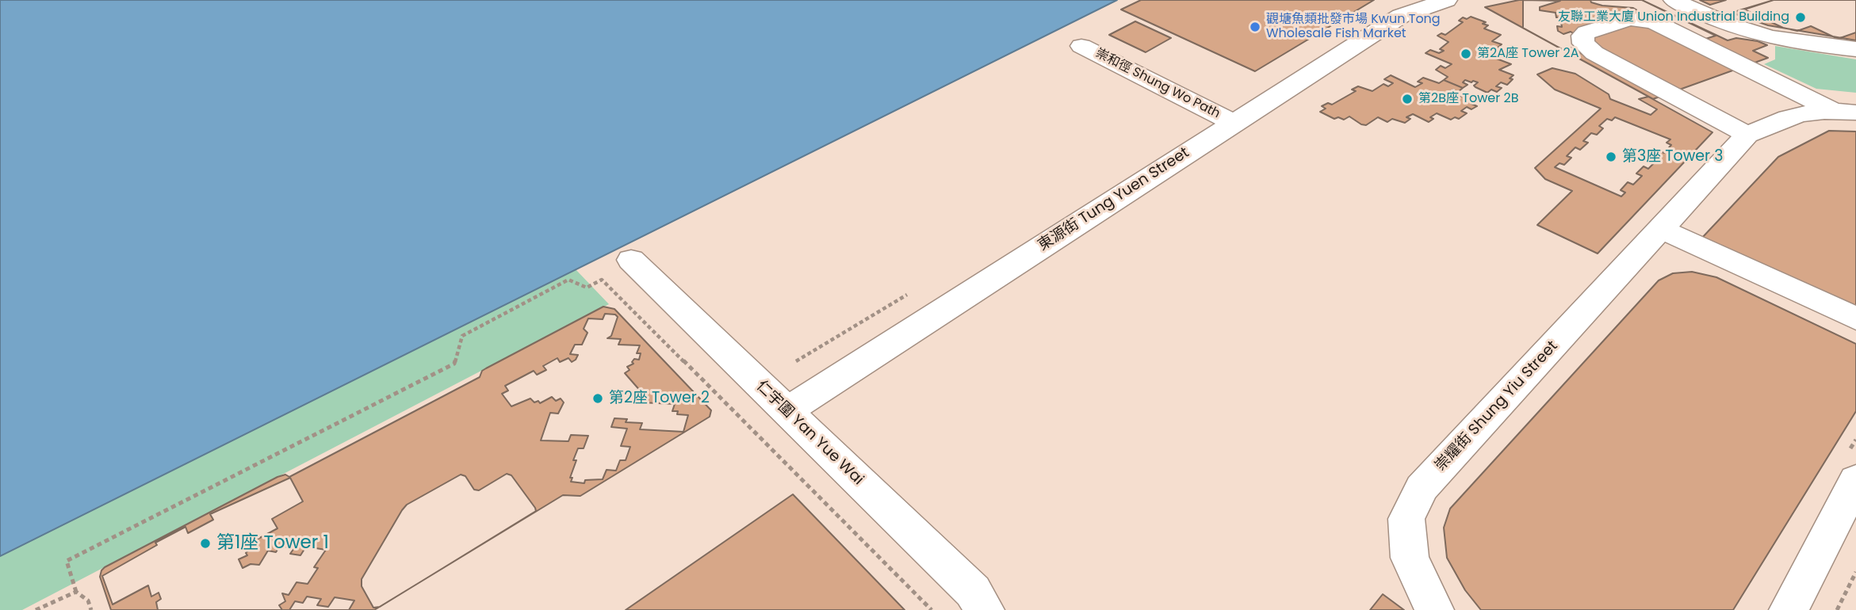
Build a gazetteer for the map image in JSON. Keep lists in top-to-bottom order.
{
  "streets": {
    "street": [
      "崇和徑 Shung Wo Path",
      "東源街 Tung Yuen Street",
      "崇耀街 Shung Yiu Street",
      "仁宇圍 Yan Yue Wai"
    ]
  },
  "crossings": [
    ["崇和徑 Shung Wo Path", "東源街 Tung Yuen Street"],
    ["東源街 Tung Yuen Street", "仁宇圍 Yan Yue Wai"]
  ],
  "places": [
    "友聯工業大廈 Union Industrial Building",
    "觀塘魚類批發市場 Kwun Tong Wholesale Fish Market",
    "第2A座 Tower 2A",
    "第2B座 Tower 2B",
    "第3座 Tower 3",
    "第2座 Tower 2",
    "第1座 Tower 1"
  ]
}
